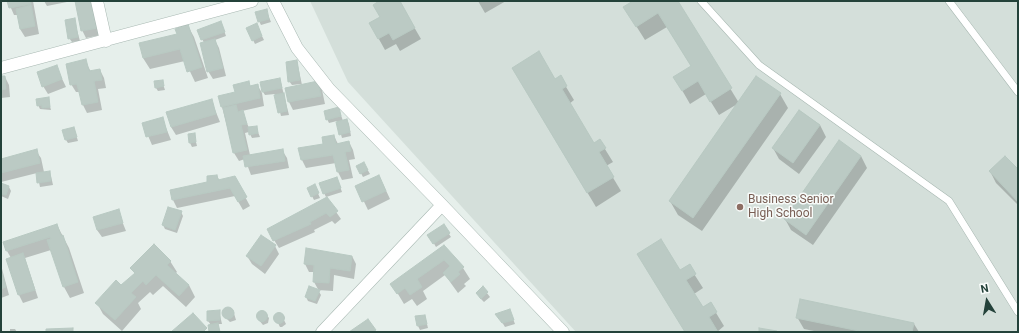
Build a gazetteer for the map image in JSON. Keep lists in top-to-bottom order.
{
  "places": ["Business Senior High School"],
  "north": "top"
}
